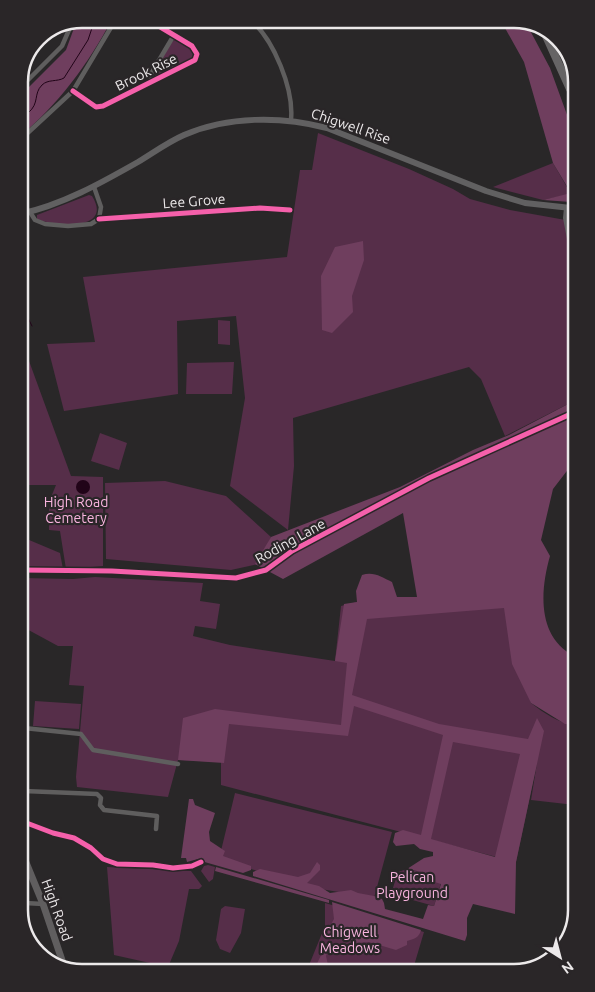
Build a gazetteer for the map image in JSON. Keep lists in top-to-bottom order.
{
  "streets": {
    "main road": ["High Road"],
    "street": [
      "Brook Rise",
      "Chigwell Rise",
      "Lee Grove",
      "Roding Lane"
    ]
  },
  "crossings": [
    ["Chigwell Rise", "Lee Grove"]
  ],
  "parks": ["High Road Cemetery", "Pelican Playground", "Chigwell Meadows"],
  "north": "bottom right"
}
